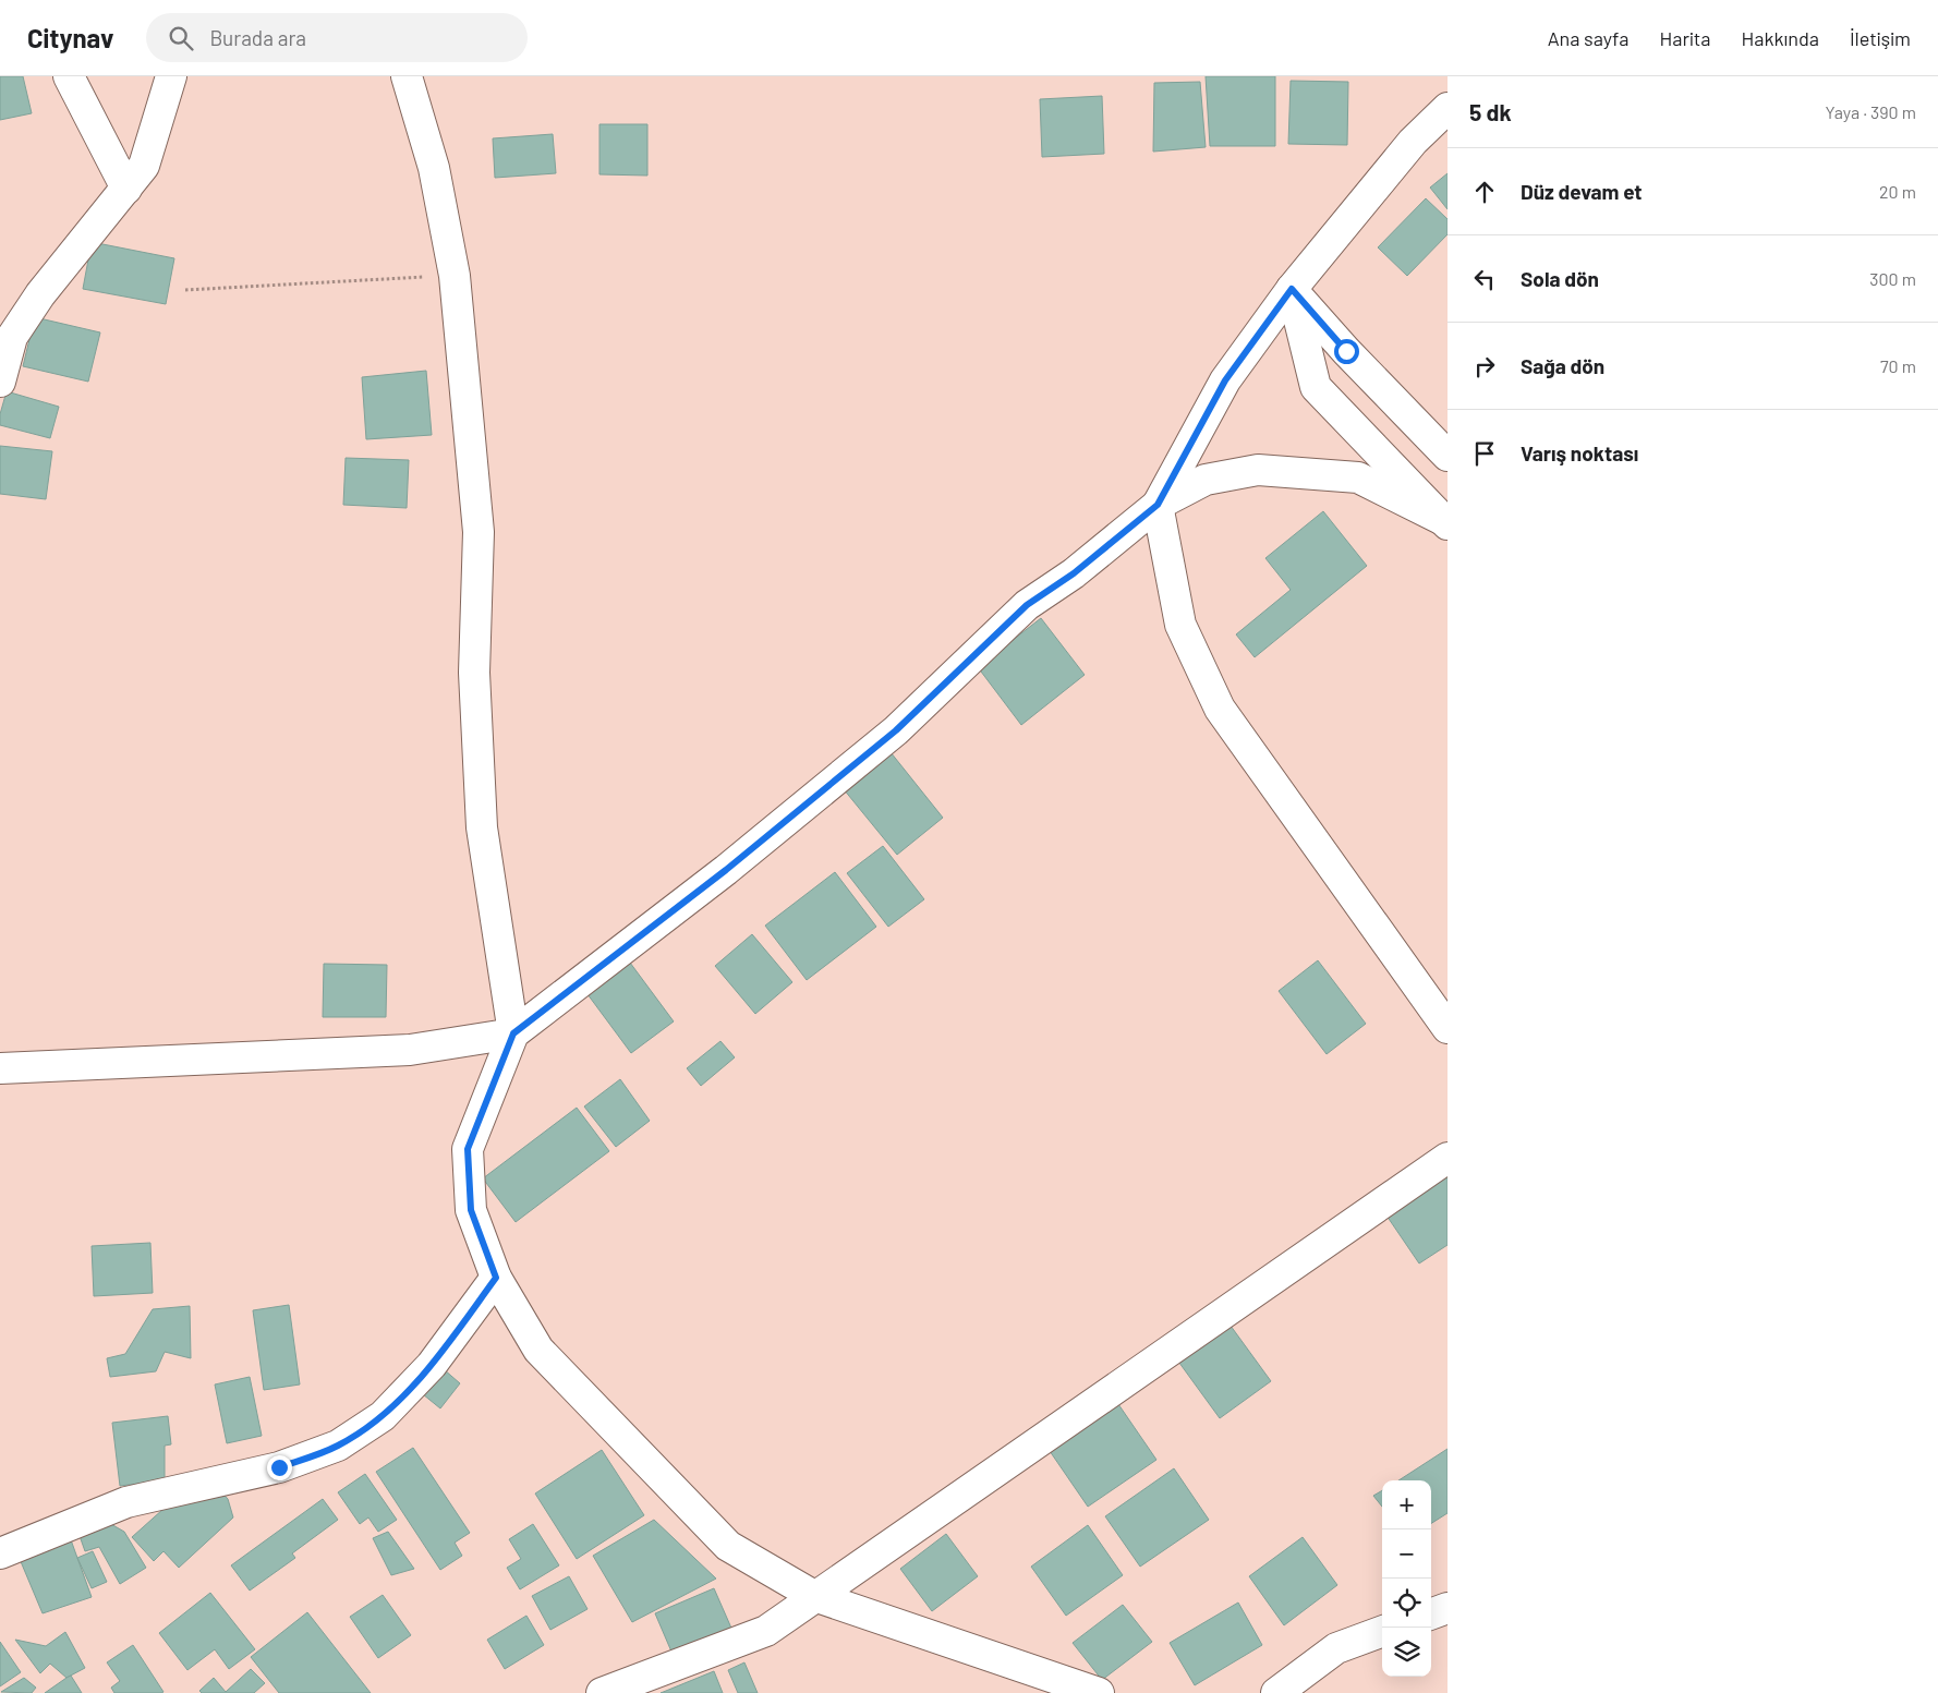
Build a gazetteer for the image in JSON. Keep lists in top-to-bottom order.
{
  "page": {
    "header": "Citynav",
    "search": "Burada ara",
    "nav": [
      "Ana sayfa",
      "Harita",
      "Hakkında",
      "İletişim"
    ],
    "heading": ["5 dk", "Yaya · 390 m"],
    "list": [
      ["Düz devam et", "20 m"],
      ["Sola dön", "300 m"],
      ["Sağa dön", "70 m"],
      "Varış noktası"
    ],
    "map_buttons": ["+", "−"]
  }
}
